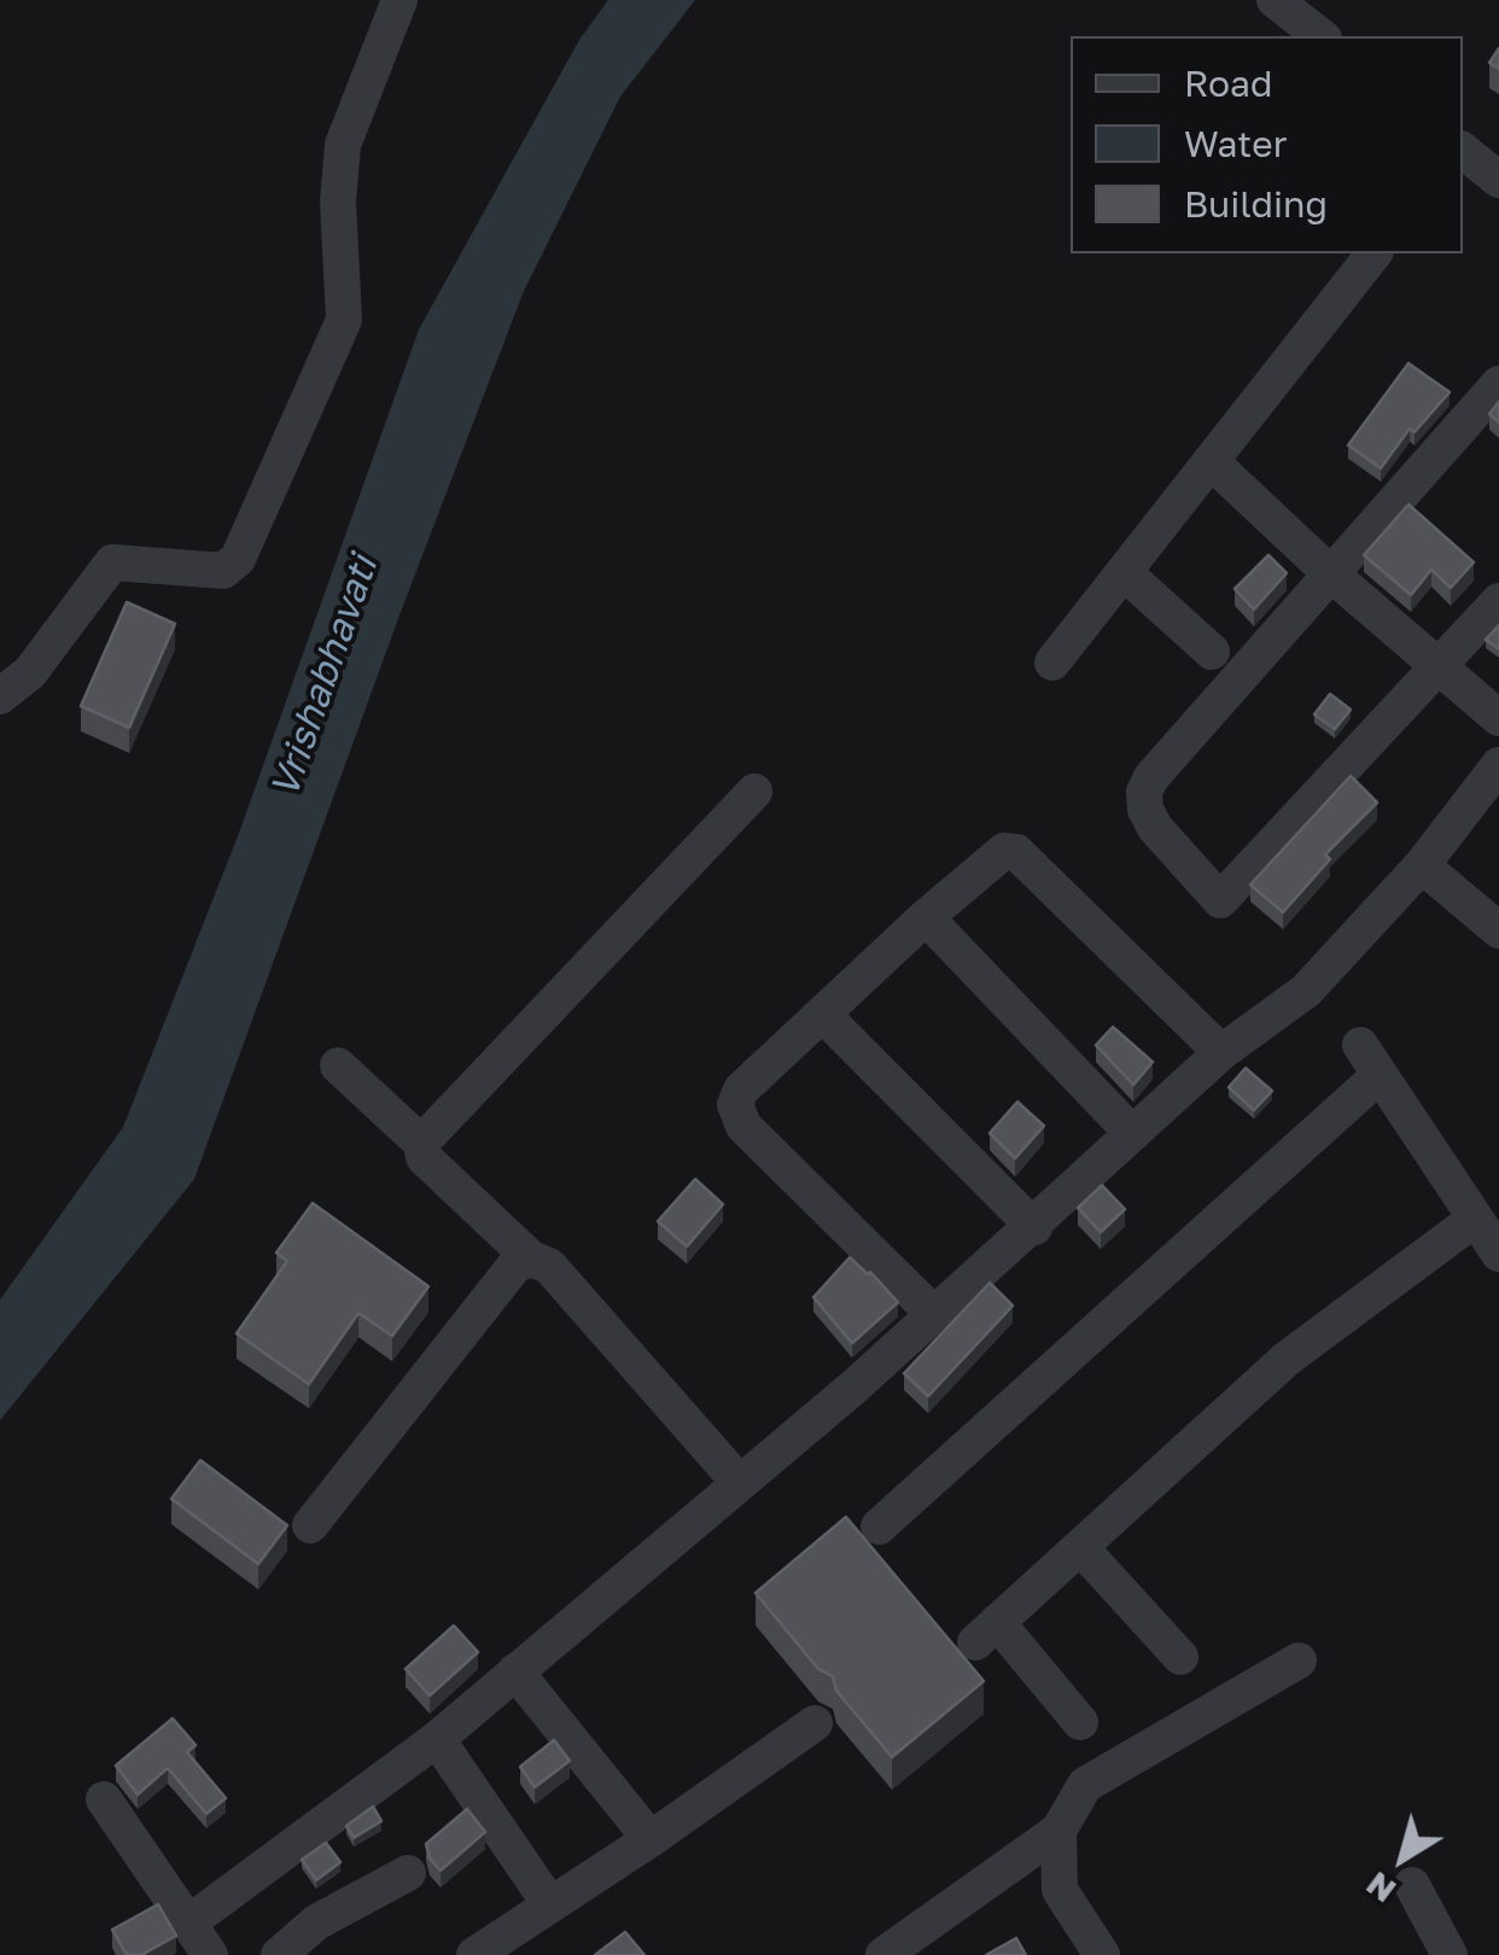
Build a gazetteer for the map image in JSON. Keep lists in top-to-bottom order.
{
  "water": ["Vrishabhavati"],
  "legend": ["Road", "Water", "Building"],
  "north": "bottom left"
}
